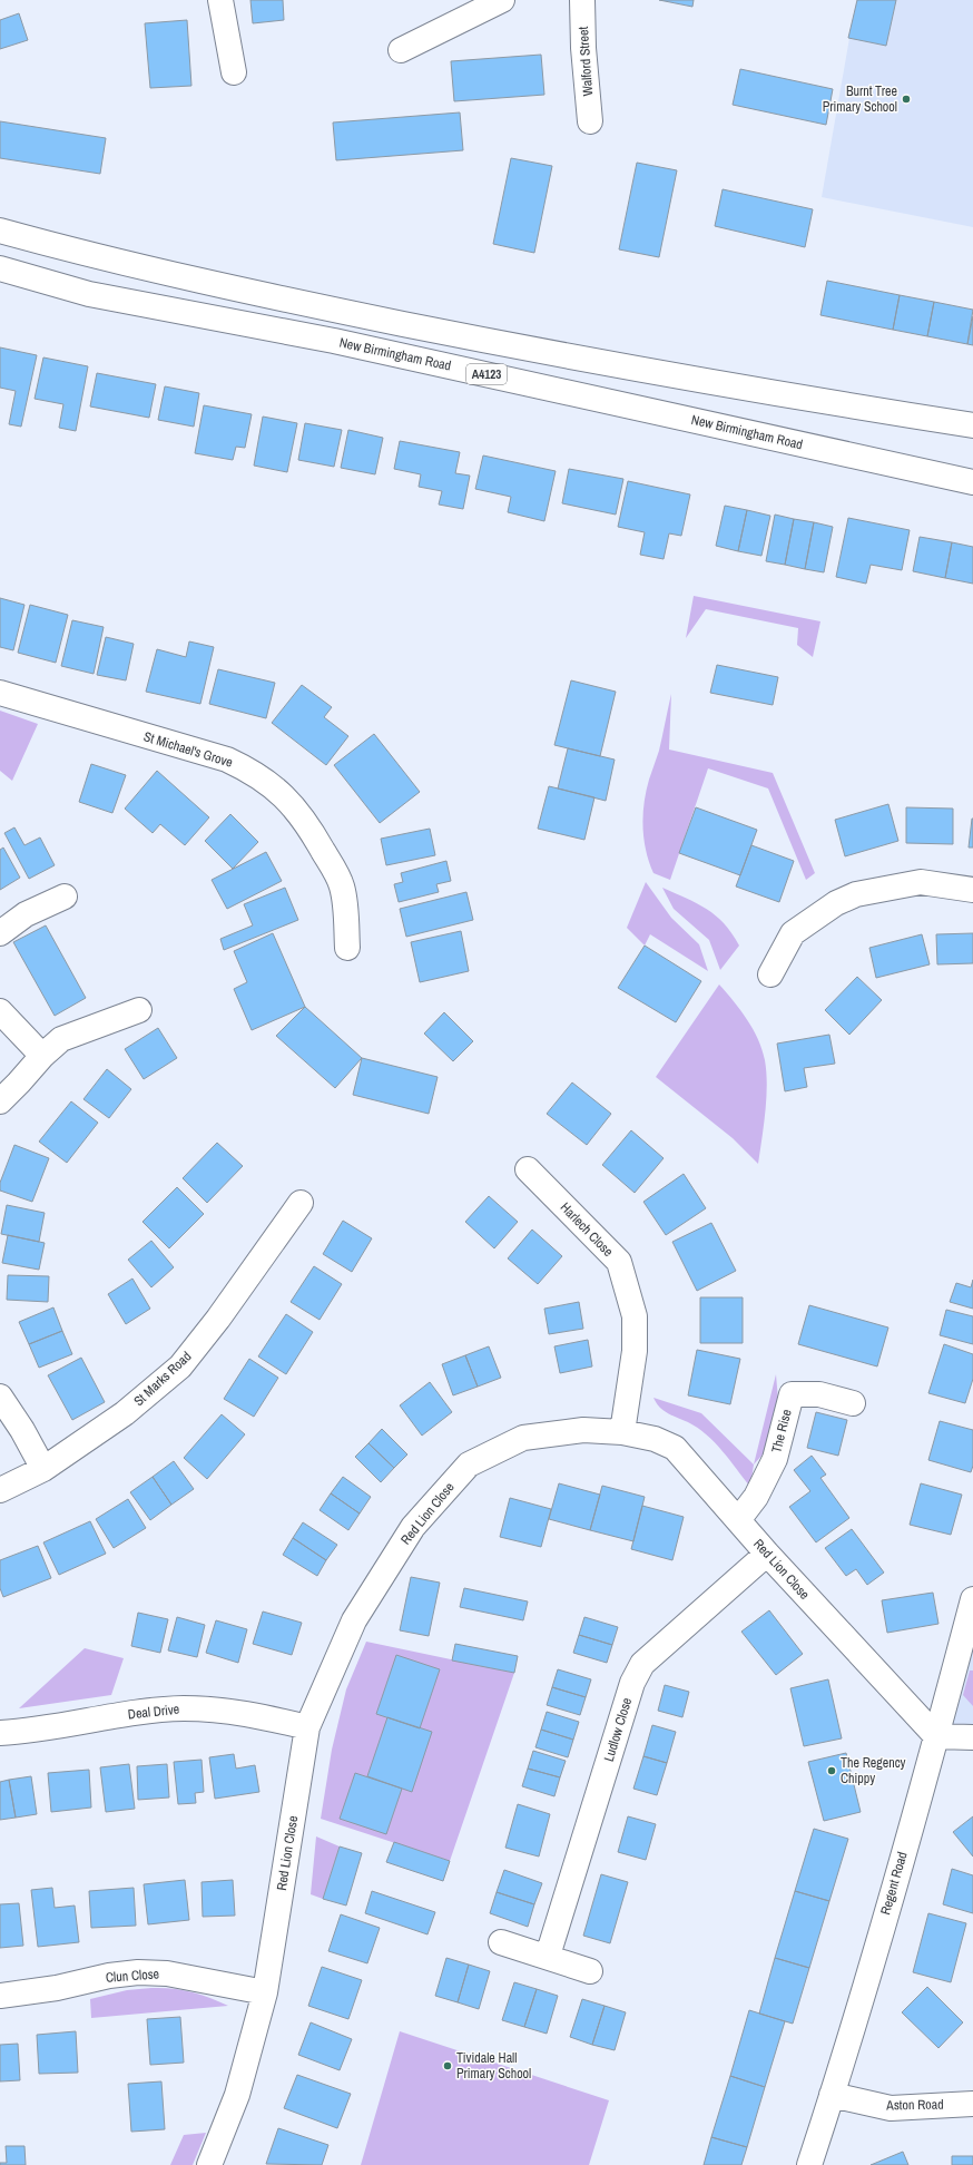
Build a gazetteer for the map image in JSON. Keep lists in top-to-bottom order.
{
  "streets": {
    "main road": [
      "Walford Street",
      "New Birmingham Road",
      "A4123",
      "St Michael's Grove",
      "Harlech Close",
      "St Marks Road",
      "The Rise",
      "Red Lion Close",
      "Deal Drive",
      "Ludlow Close",
      "Regent Road",
      "Clun Close",
      "Aston Road"
    ]
  },
  "crossings": [
    ["Harlech Close", "Red Lion Close"],
    ["The Rise", "Red Lion Close"],
    ["Red Lion Close", "Deal Drive"],
    ["Red Lion Close", "Ludlow Close"],
    ["Red Lion Close", "Regent Road"],
    ["Red Lion Close", "Clun Close"],
    ["Regent Road", "Aston Road"]
  ],
  "places": ["Burnt Tree Primary School", "The Regency Chippy", "Tividale Hall Primary School"]
}
